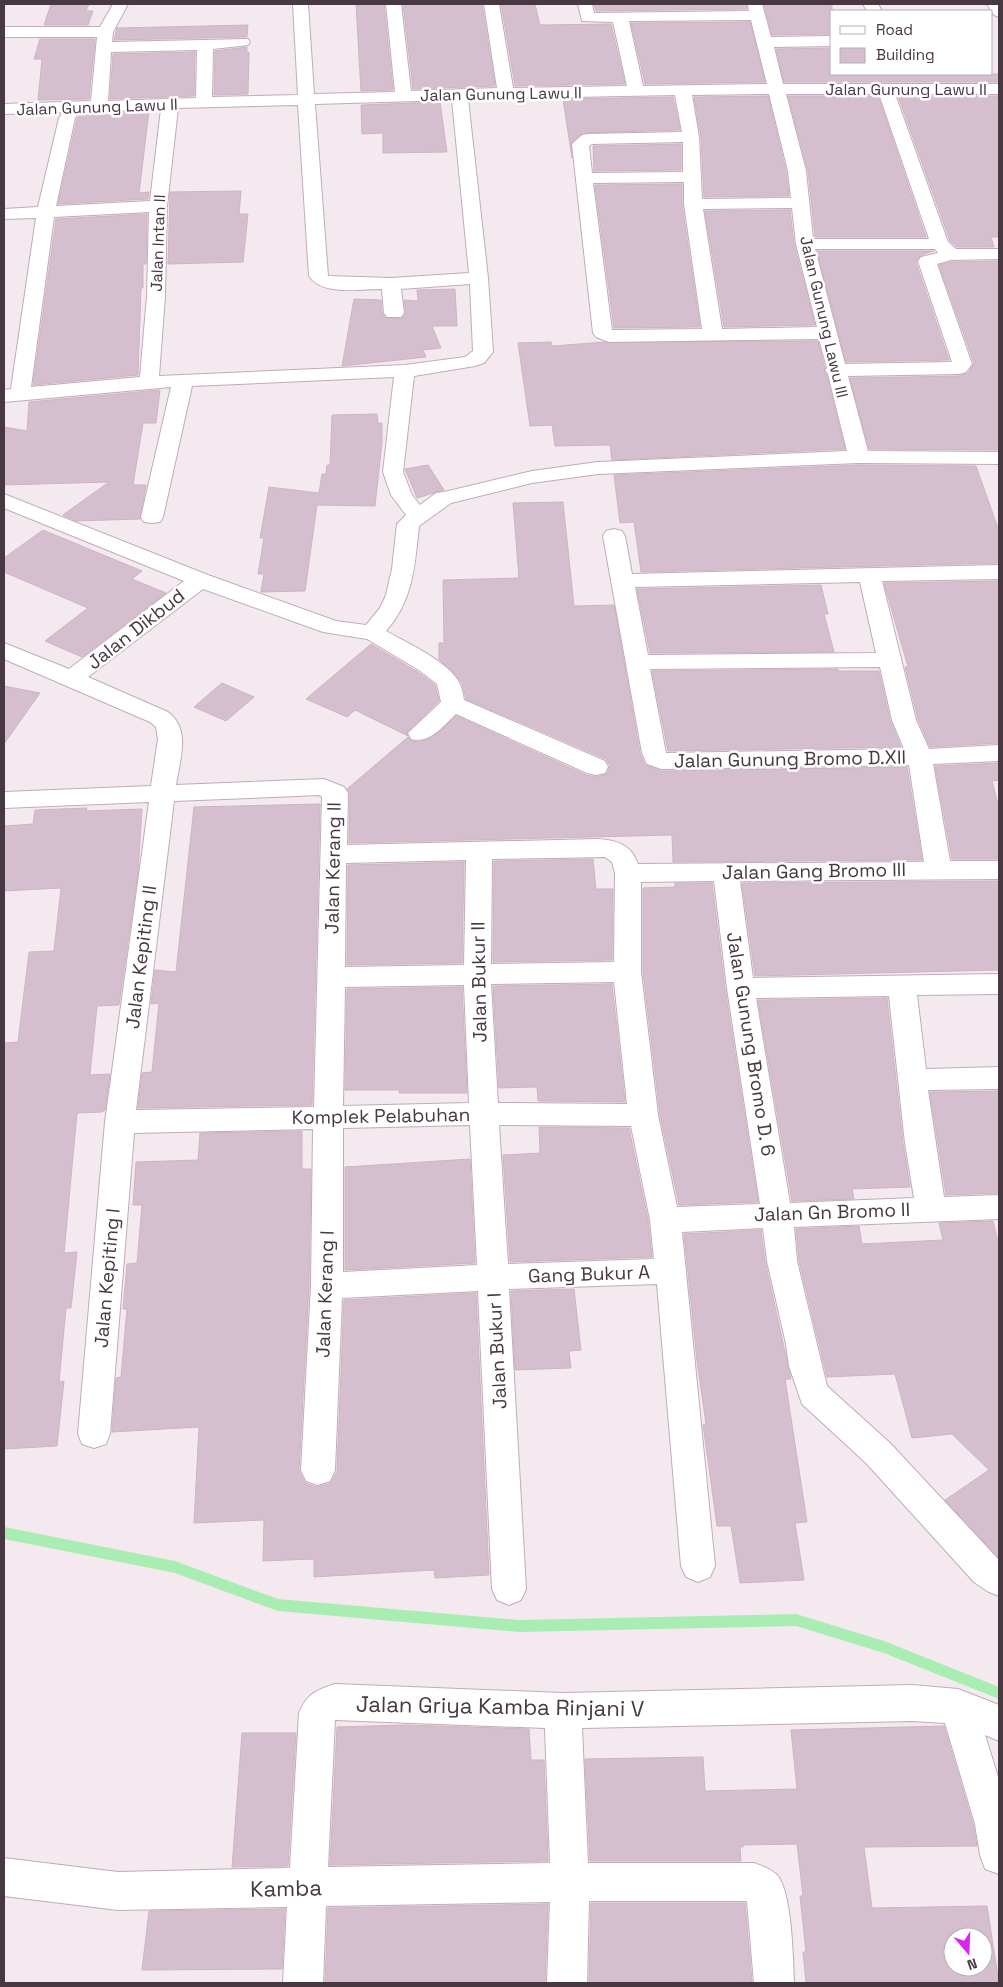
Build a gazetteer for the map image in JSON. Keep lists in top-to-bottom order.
{
  "streets": {
    "street": [
      "Jalan Gunung Lawu II",
      "Jalan Intan II",
      "Jalan Gunung Lawu III",
      "Jalan Dikbud",
      "Jalan Gunung Bromo D.XII",
      "Jalan Kerang II",
      "Jalan Gang Bromo III",
      "Jalan Kepiting II",
      "Jalan Bukur II",
      "Jalan Gunung Bromo D. 6",
      "Komplek Pelabuhan",
      "Jalan Gn Bromo II",
      "Gang Bukur A",
      "Jalan Kepiting I",
      "Jalan Kerang I",
      "Jalan Bukur I",
      "Jalan Griya Kamba Rinjani V",
      "Kamba"
    ]
  },
  "crossings": [
    ["Jalan Gunung Lawu II", "Jalan Intan II"],
    ["Jalan Gunung Lawu II", "Jalan Gunung Lawu III"],
    ["Jalan Dikbud", "Jalan Kerang II"],
    ["Jalan Dikbud", "Jalan Kepiting II"],
    ["Jalan Kerang II", "Jalan Kepiting II"],
    ["Jalan Kerang II", "Komplek Pelabuhan"],
    ["Jalan Kerang II", "Jalan Kerang I"],
    ["Jalan Gang Bromo III", "Jalan Gunung Bromo D. 6"],
    ["Jalan Kepiting II", "Komplek Pelabuhan"],
    ["Jalan Kepiting II", "Jalan Kepiting I"],
    ["Jalan Bukur II", "Komplek Pelabuhan"],
    ["Jalan Bukur II", "Jalan Bukur I"],
    ["Jalan Gunung Bromo D. 6", "Jalan Gn Bromo II"],
    ["Komplek Pelabuhan", "Jalan Kepiting I"],
    ["Komplek Pelabuhan", "Jalan Kerang I"],
    ["Komplek Pelabuhan", "Jalan Bukur I"],
    ["Gang Bukur A", "Jalan Kerang I"],
    ["Gang Bukur A", "Jalan Bukur I"],
    ["Jalan Griya Kamba Rinjani V", "Kamba"]
  ],
  "legend": ["Road", "Building"],
  "north": "bottom"
}
